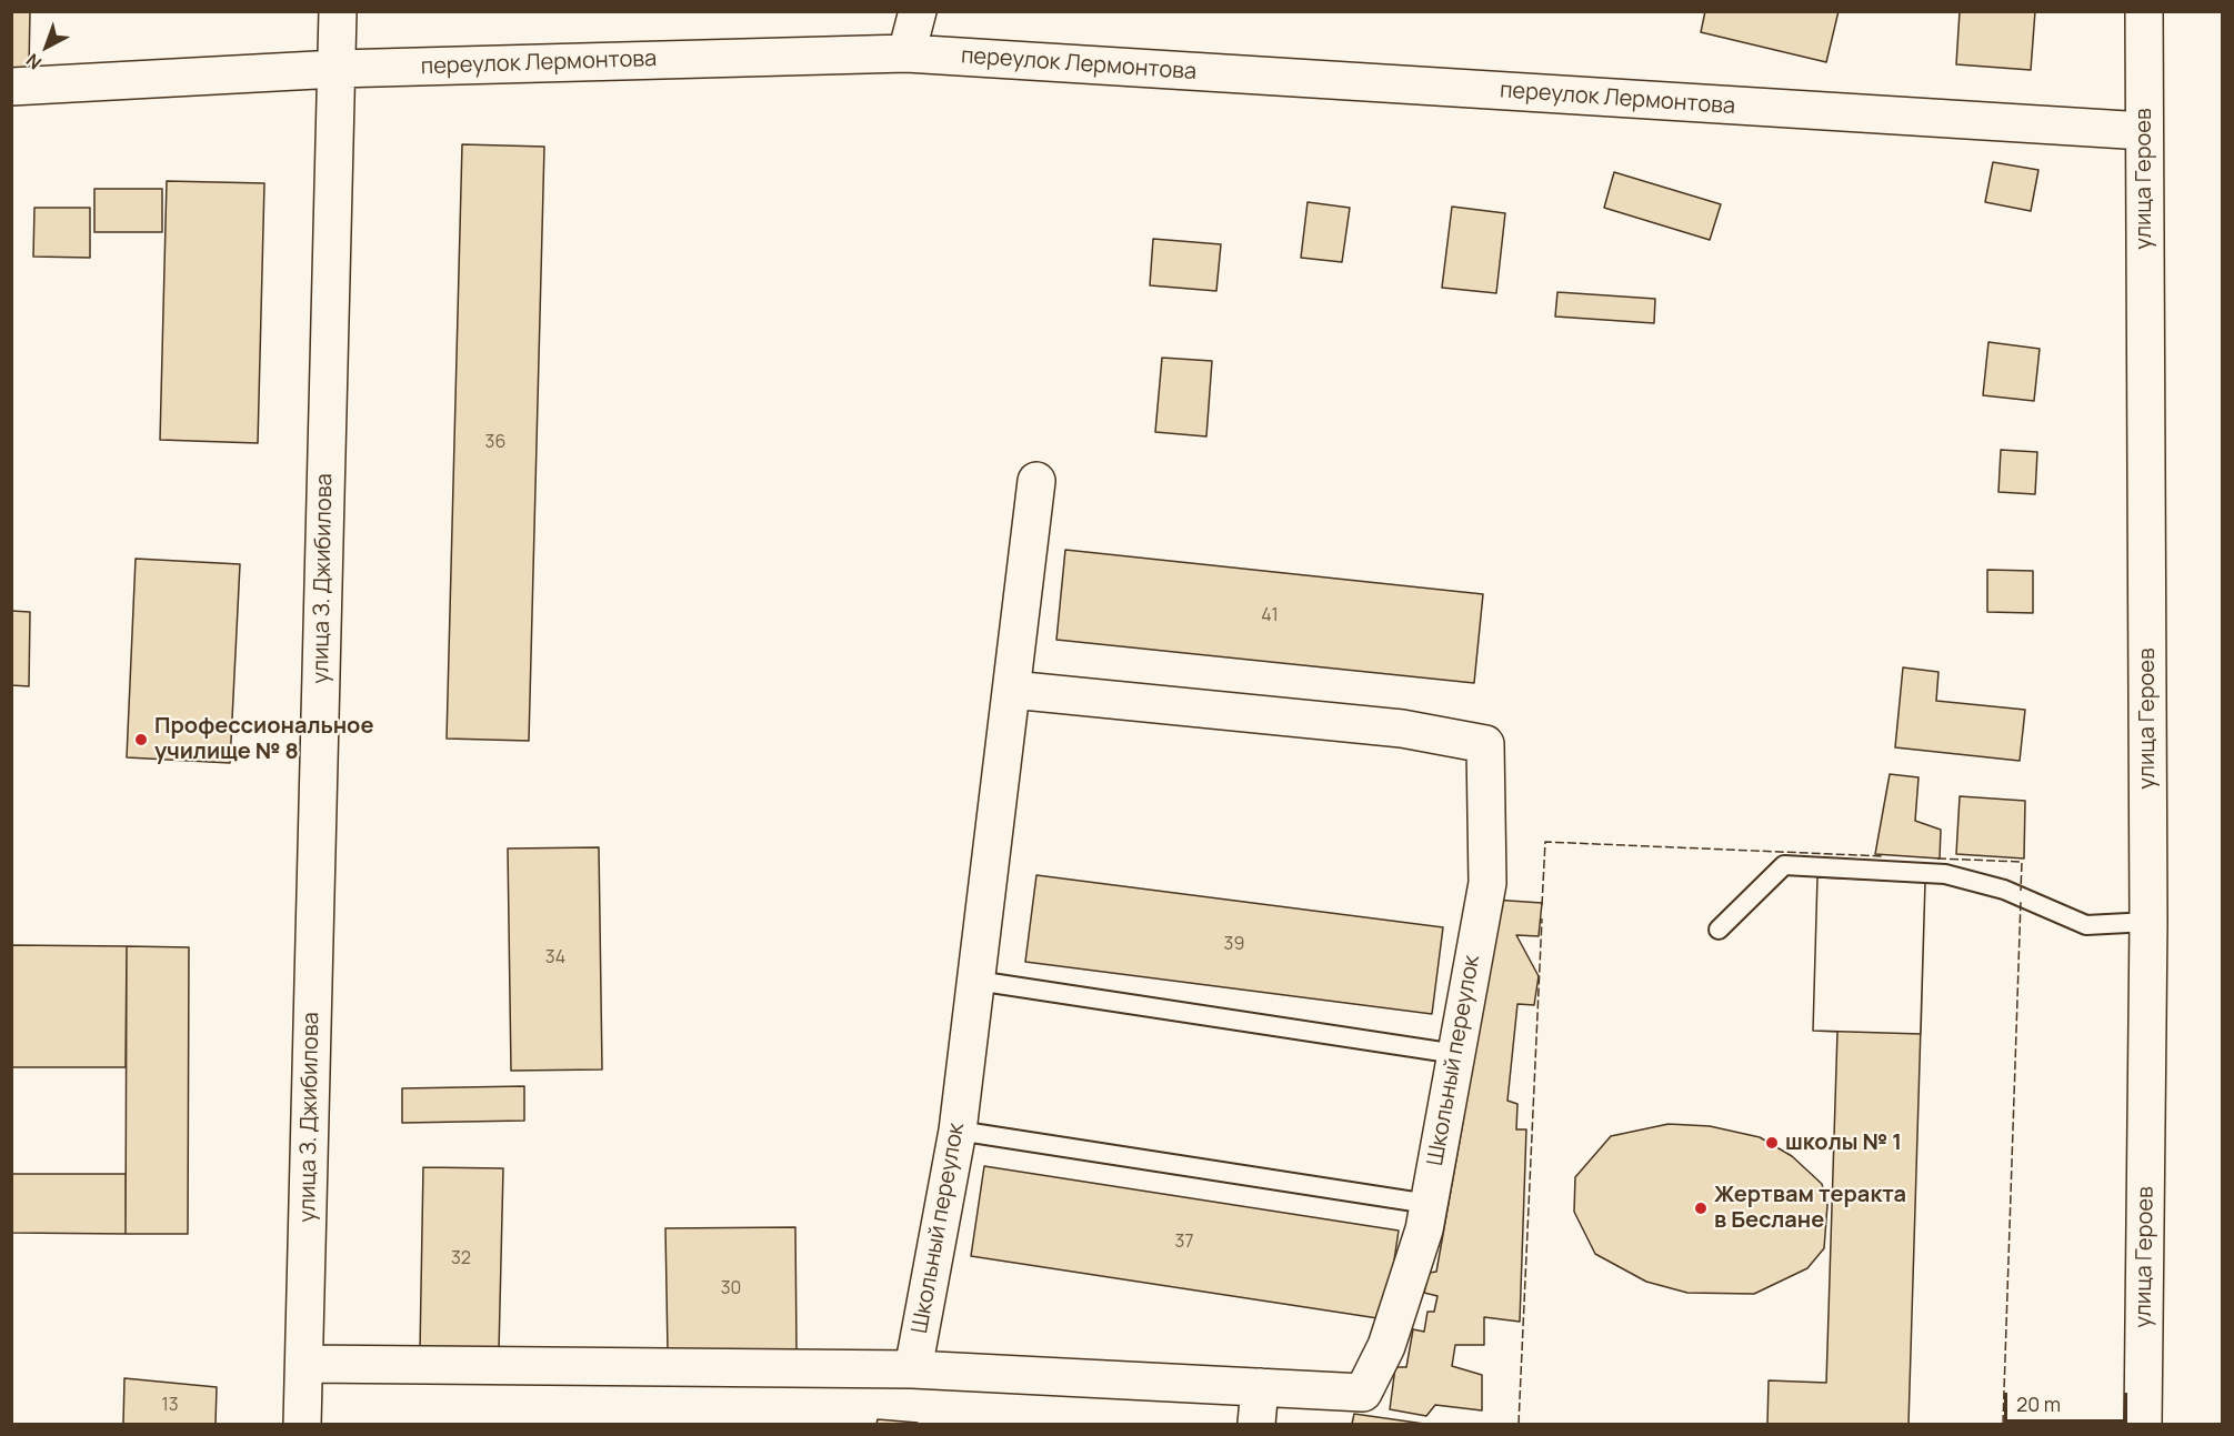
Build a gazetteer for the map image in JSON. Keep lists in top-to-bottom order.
{
  "streets": {
    "street": [
      "переулок Лермонтова",
      "улица Героев",
      "улица З. Джибилова",
      "Школьный переулок"
    ]
  },
  "crossings": [
    ["переулок Лермонтова", "улица Героев"],
    ["переулок Лермонтова", "улица З. Джибилова"],
    ["улица З. Джибилова", "Школьный переулок"]
  ],
  "places": ["Профессиональное училище № 8", "школы № 1", "Жертвам теракта в Беслане"],
  "house_numbers": [
    "36",
    "41",
    "39",
    "34",
    "37",
    "32",
    "30",
    "13"
  ],
  "scale_bar": "20 m",
  "north": "bottom left"
}
